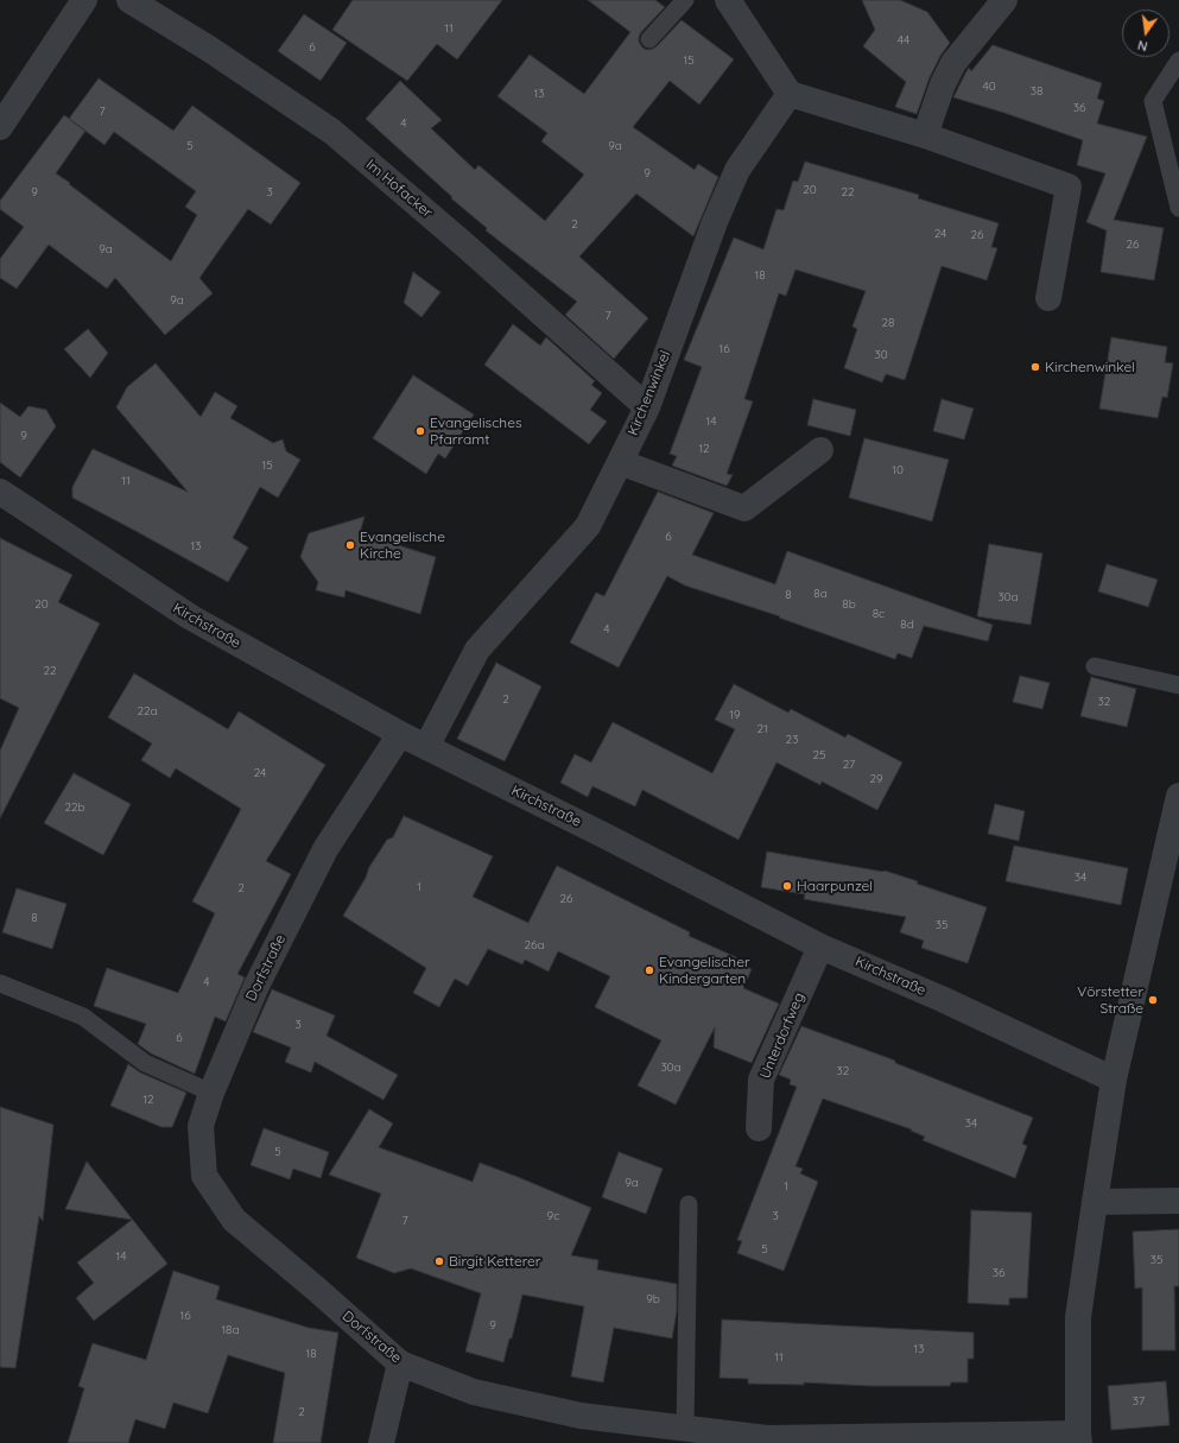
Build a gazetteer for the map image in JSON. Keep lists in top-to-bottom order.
{
  "streets": {
    "street": [
      "Im Hofacker",
      "Kirchenwinkel",
      "Kirchstraße",
      "Dorfstraße",
      "Unterdorfweg"
    ]
  },
  "crossings": [
    ["Im Hofacker", "Kirchenwinkel"],
    ["Kirchenwinkel", "Kirchstraße"],
    ["Kirchstraße", "Dorfstraße"],
    ["Kirchstraße", "Unterdorfweg"]
  ],
  "places": [
    "Kirchenwinkel",
    "Evangelisches Pfarramt",
    "Evangelische Kirche",
    "Haarpunzel",
    "Evangelischer Kindergarten",
    "Vörstetter Straße",
    "Birgit Ketterer"
  ],
  "house_numbers": [
    "11",
    "44",
    "6",
    "15",
    "40",
    "38",
    "13",
    "36",
    "7",
    "4",
    "5",
    "9a",
    "9",
    "20",
    "9",
    "3",
    "22",
    "2",
    "24",
    "26",
    "26",
    "9a",
    "18",
    "9a",
    "7",
    "28",
    "16",
    "30",
    "14",
    "9",
    "12",
    "15",
    "10",
    "11",
    "6",
    "13",
    "8a",
    "8",
    "30a",
    "20",
    "8b",
    "8c",
    "8d",
    "4",
    "22",
    "2",
    "32",
    "22a",
    "19",
    "21",
    "23",
    "25",
    "27",
    "24",
    "29",
    "22b",
    "34",
    "1",
    "2",
    "26",
    "8",
    "35",
    "26a",
    "4",
    "3",
    "6",
    "30a",
    "32",
    "12",
    "34",
    "5",
    "9a",
    "1",
    "9c",
    "3",
    "7",
    "5",
    "14",
    "35",
    "36",
    "9b",
    "16",
    "9",
    "18a",
    "13",
    "18",
    "11",
    "37",
    "2"
  ],
  "north": "bottom"
}
